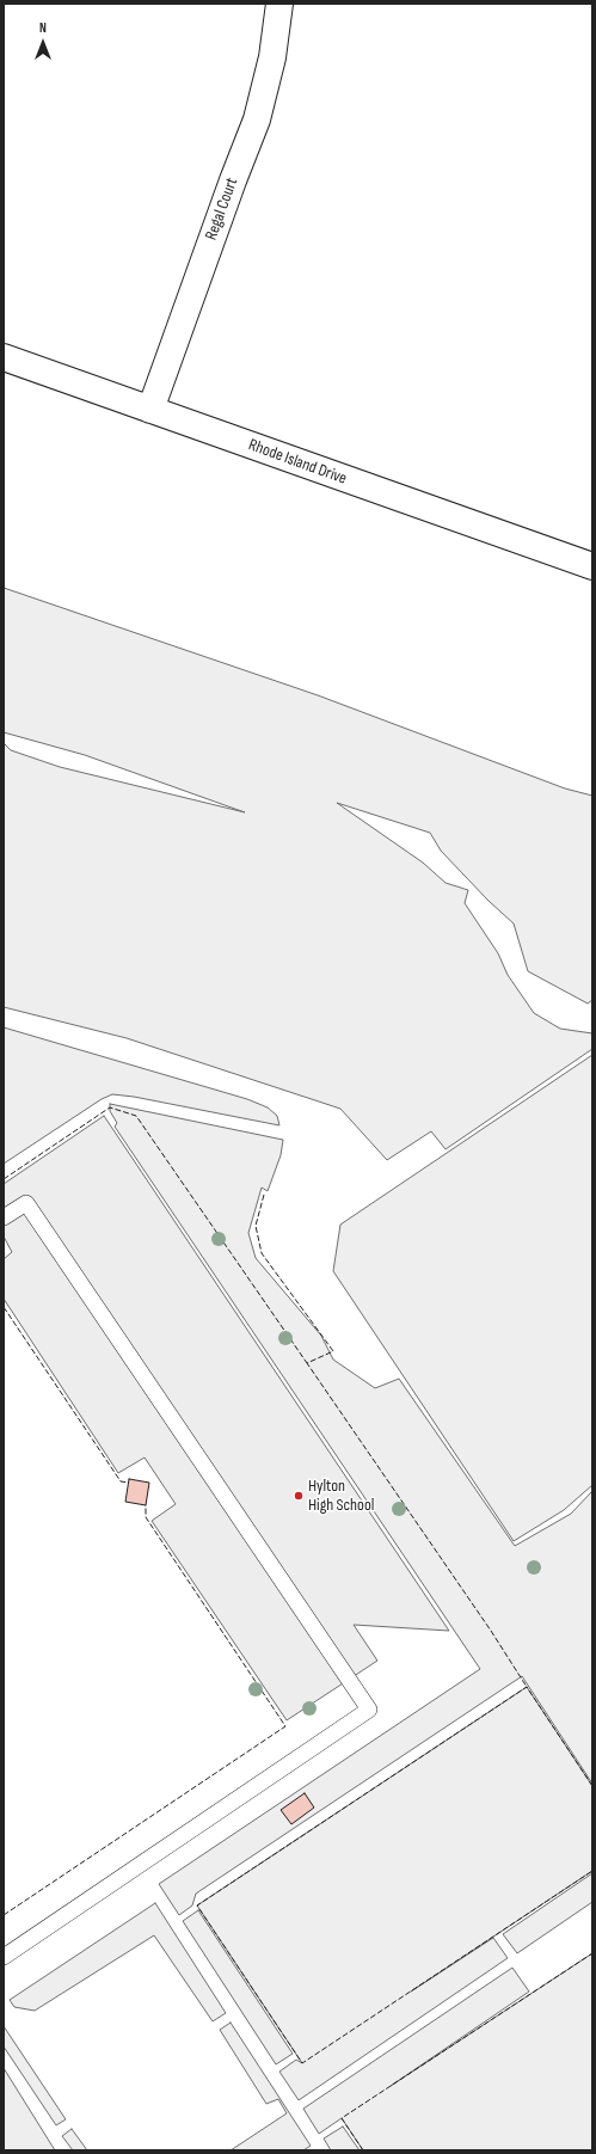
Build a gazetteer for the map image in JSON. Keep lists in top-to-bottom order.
{
  "streets": {
    "street": ["Regal Court", "Rhode Island Drive"]
  },
  "crossings": [
    ["Regal Court", "Rhode Island Drive"]
  ],
  "places": ["Hylton High School"],
  "north": "top"
}
